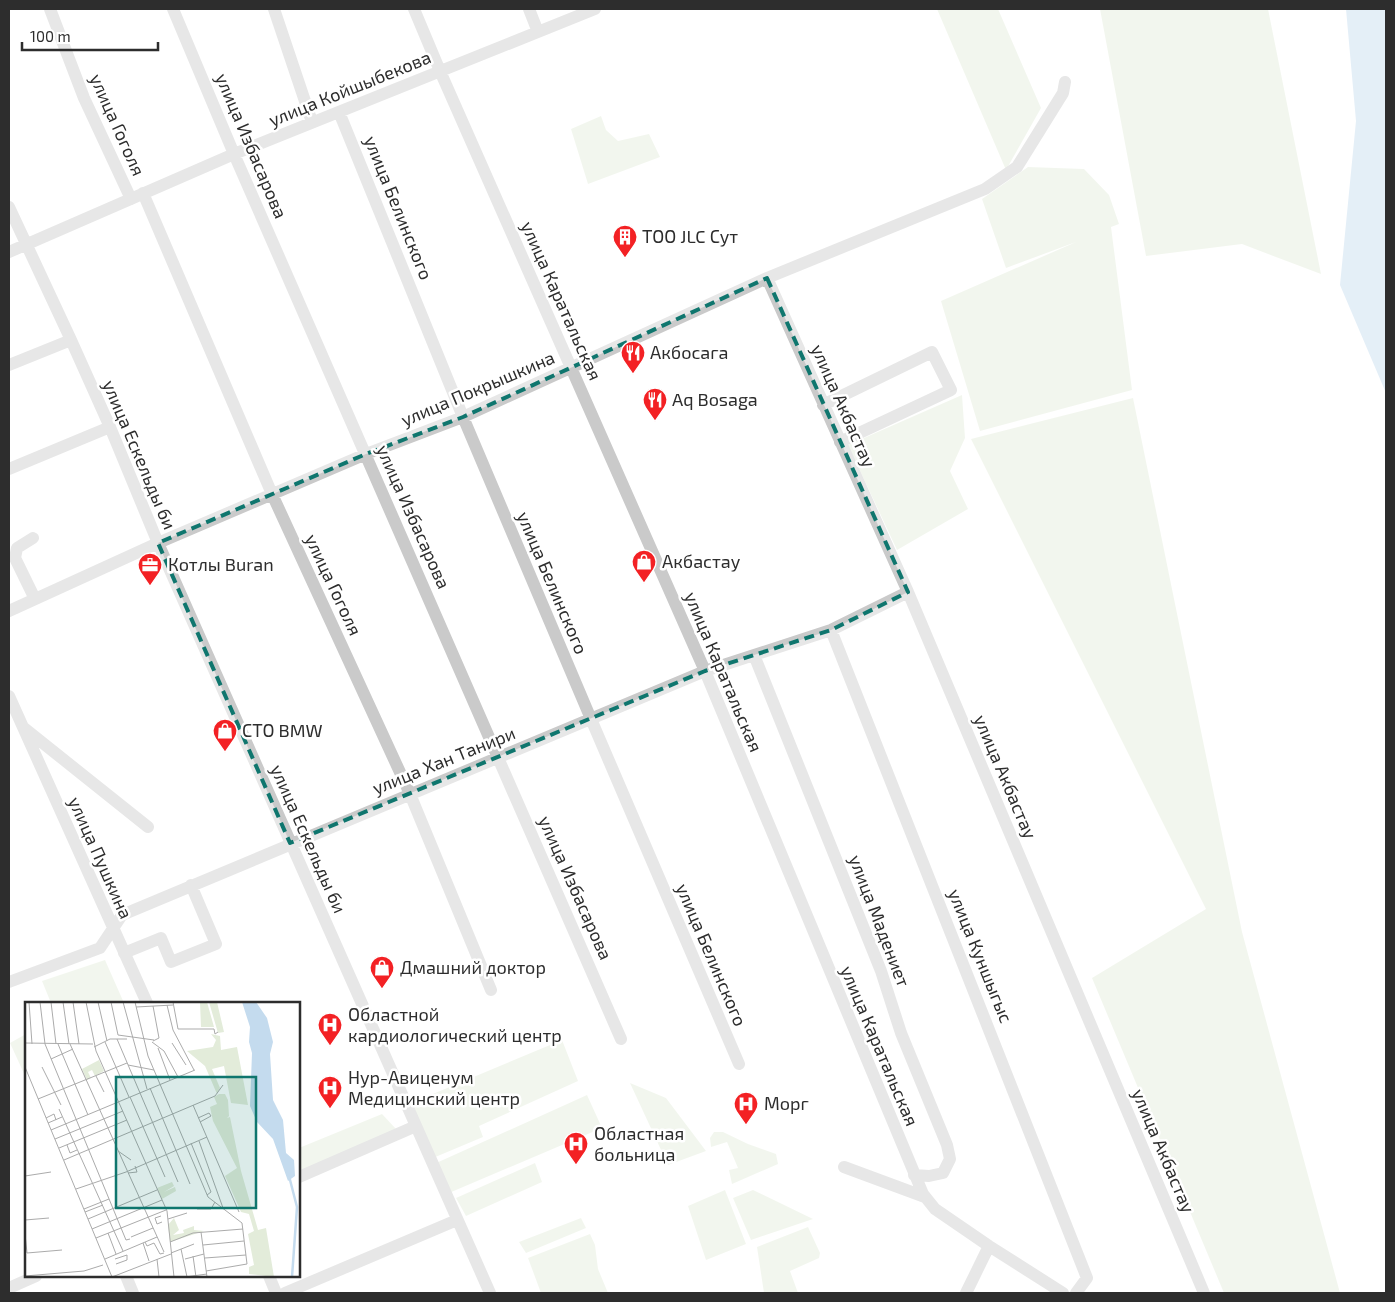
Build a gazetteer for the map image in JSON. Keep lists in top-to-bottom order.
{
  "streets": {
    "street": [
      "улица Койшыбекова",
      "улица Гоголя",
      "улица Избасарова",
      "улица Белинского",
      "улица Каратальская",
      "улица Покрышкина",
      "улица Акбастау",
      "улица Ескельды би",
      "улица Хан Танири",
      "улица Пушкина",
      "улица Мадениет",
      "улица Куншыгыс"
    ]
  },
  "crossings": [
    ["улица Койшыбекова", "улица Гоголя"],
    ["улица Койшыбекова", "улица Избасарова"],
    ["улица Койшыбекова", "улица Белинского"],
    ["улица Койшыбекова", "улица Каратальская"],
    ["улица Койшыбекова", "улица Ескельды би"],
    ["улица Гоголя", "улица Покрышкина"],
    ["улица Гоголя", "улица Хан Танири"],
    ["улица Избасарова", "улица Покрышкина"],
    ["улица Избасарова", "улица Хан Танири"],
    ["улица Белинского", "улица Покрышкина"],
    ["улица Белинского", "улица Хан Танири"],
    ["улица Каратальская", "улица Покрышкина"],
    ["улица Каратальская", "улица Хан Танири"],
    ["улица Каратальская", "улица Мадениет"],
    ["улица Покрышкина", "улица Акбастау"],
    ["улица Покрышкина", "улица Ескельды би"],
    ["улица Акбастау", "улица Хан Танири"],
    ["улица Ескельды би", "улица Хан Танири"],
    ["улица Хан Танири", "улица Пушкина"],
    ["улица Хан Танири", "улица Мадениет"],
    ["улица Хан Танири", "улица Куншыгыс"]
  ],
  "places": {
    "building": ["ТОО JLC Сут"],
    "restaurant": ["Акбосага", "Aq Bosaga"],
    "shop": ["Акбастау", "СТО BMW", "Дмашний доктор"],
    "office": ["Котлы Buran"],
    "hospital": [
      "Областной кардиологический центр",
      "Нур-Авиценум Медицинский центр",
      "Морг",
      "Областная больница"
    ]
  },
  "scale_bar": "100 m"
}
